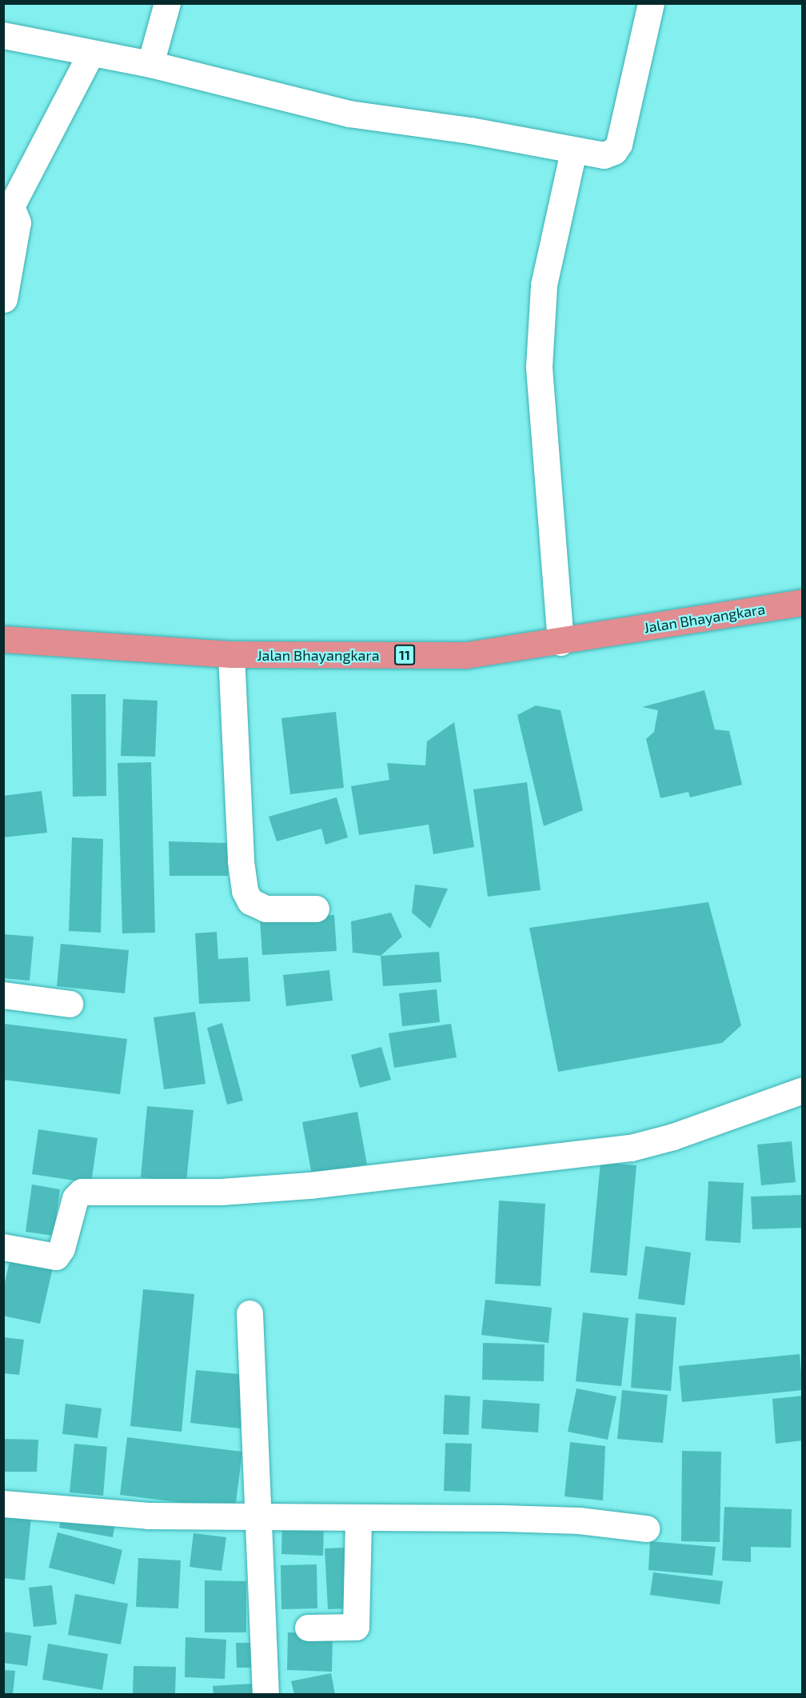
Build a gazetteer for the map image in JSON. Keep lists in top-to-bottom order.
{
  "streets": {
    "highway": ["Jalan Bhayangkara", "11"]
  }
}
